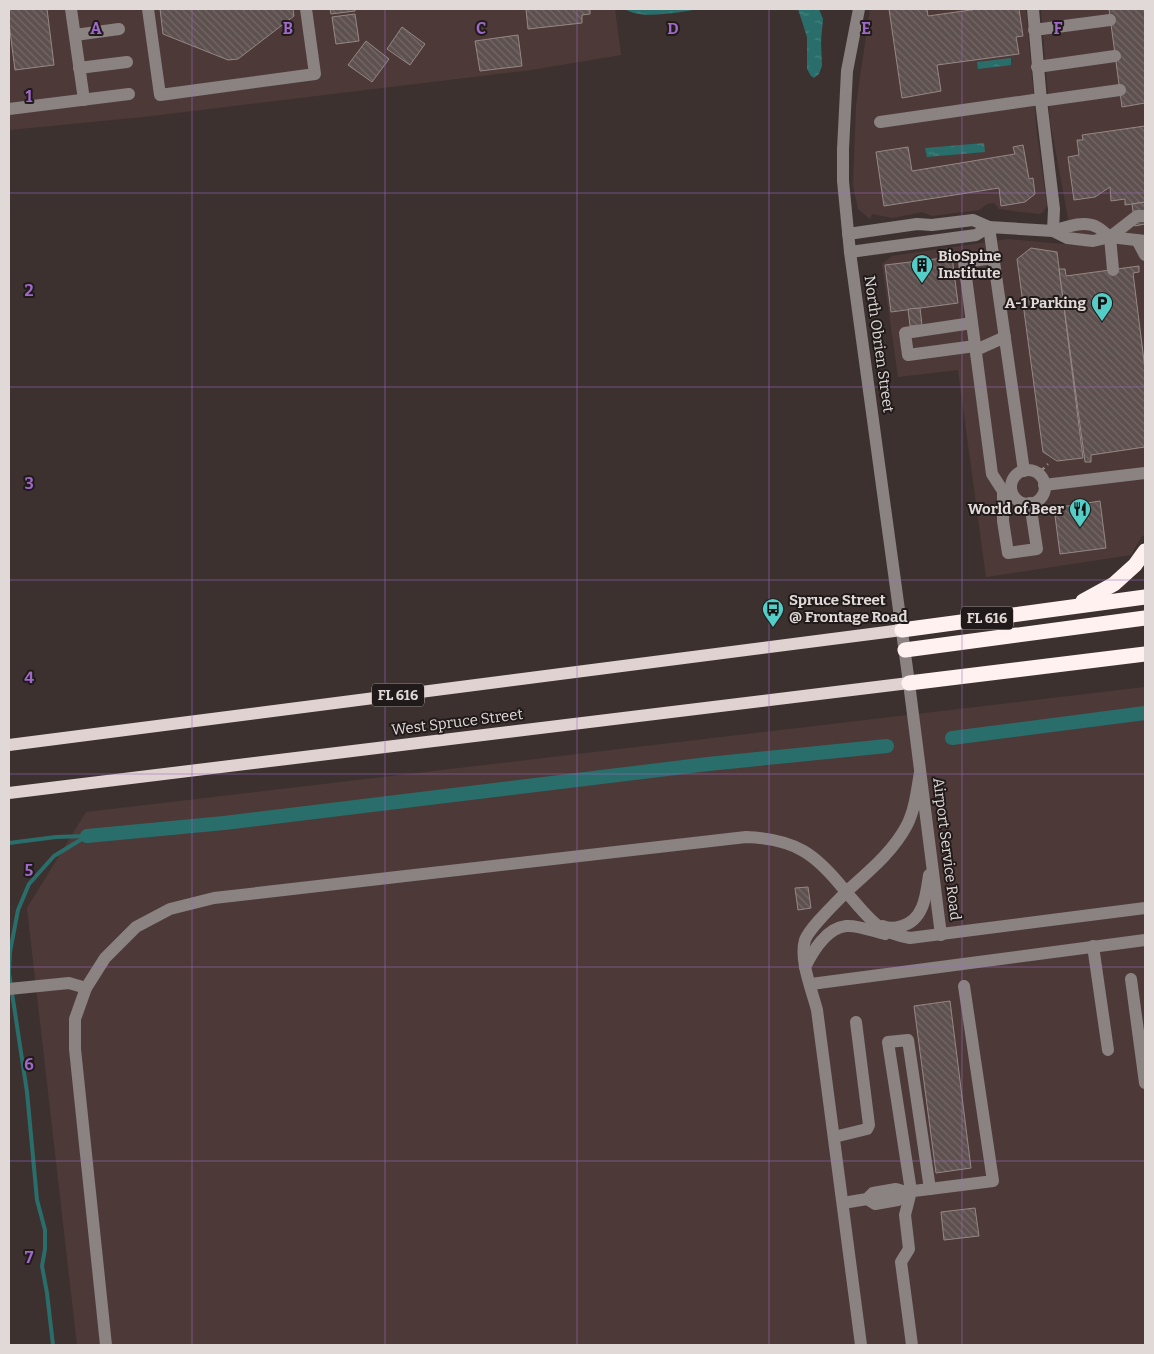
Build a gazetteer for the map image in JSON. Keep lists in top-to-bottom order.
{
  "streets": {
    "highway": ["FL 616"],
    "main road": ["West Spruce Street"],
    "street": ["North Obrien Street", "Airport Service Road"]
  },
  "crossings": [
    ["North Obrien Street", "FL 616"],
    ["North Obrien Street", "West Spruce Street"],
    ["North Obrien Street", "Airport Service Road"],
    ["West Spruce Street", "Airport Service Road"]
  ],
  "places": {
    "building": ["BioSpine Institute"],
    "parking": ["A-1 Parking"],
    "restaurant": ["World of Beer"],
    "bus stop": ["Spruce Street @ Frontage Road"]
  },
  "grid": {
    "columns": [
      "A",
      "B",
      "C",
      "D",
      "E",
      "F"
    ],
    "rows": [
      "1",
      "2",
      "3",
      "4",
      "5",
      "6",
      "7"
    ]
  }
}
